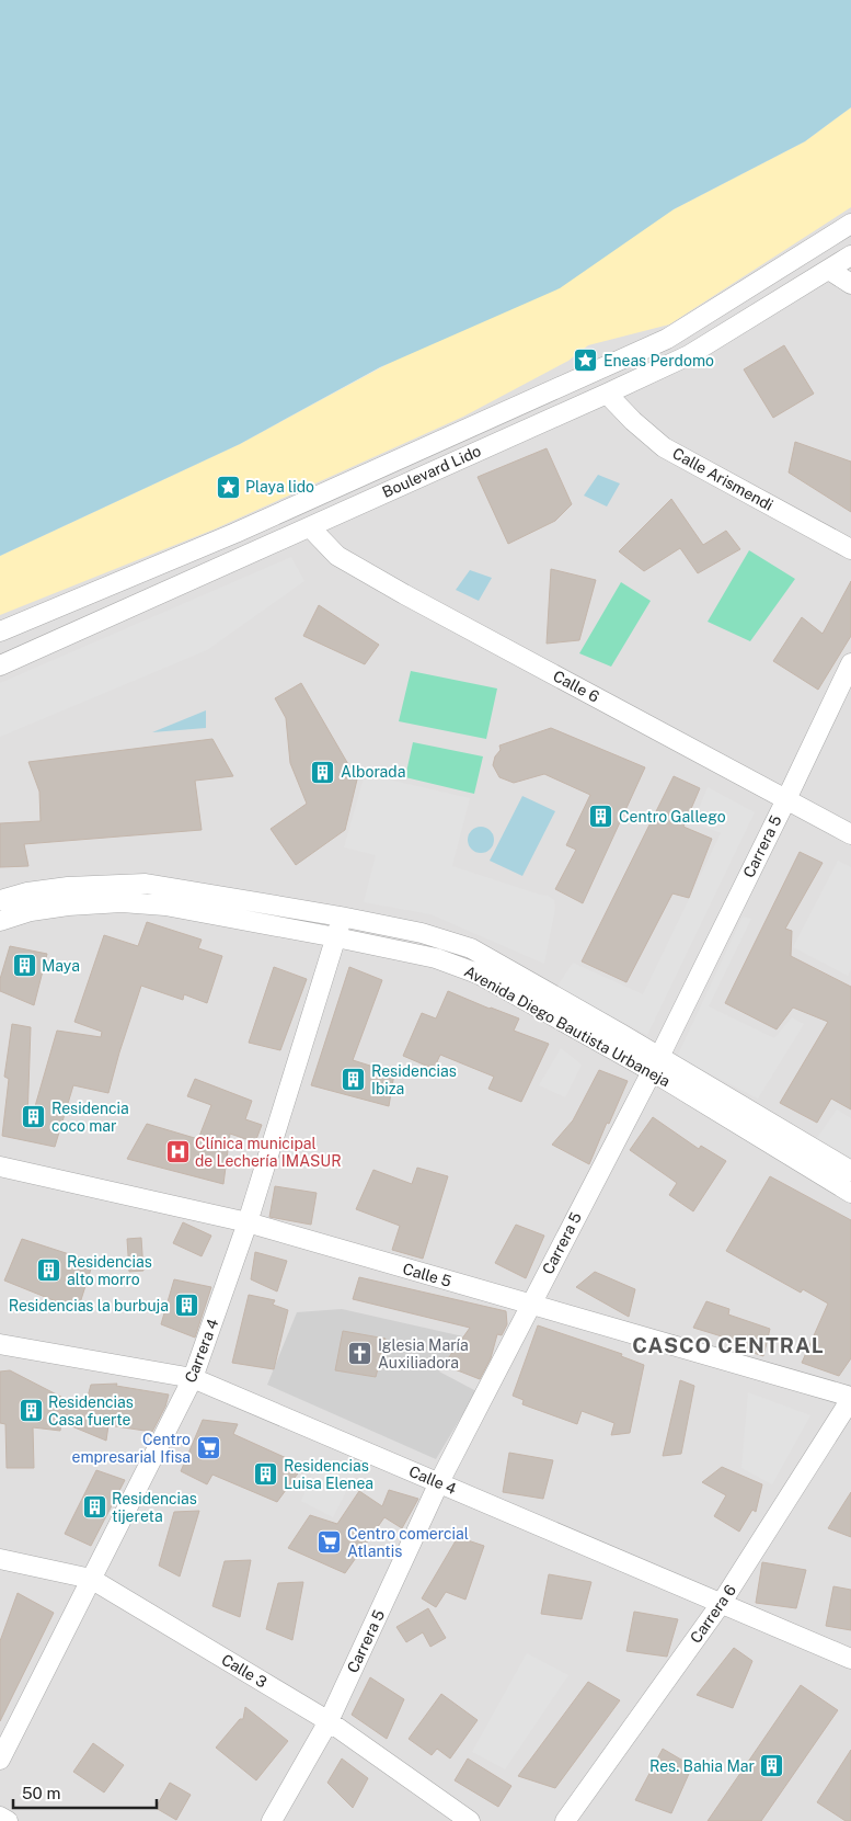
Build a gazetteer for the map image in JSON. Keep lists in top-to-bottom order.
{
  "streets": {
    "street": [
      "Boulevard Lido",
      "Calle Arismendi",
      "Calle 6",
      "Carrera 5",
      "Avenida Diego Bautista Urbaneja",
      "Calle 5",
      "Carrera 4",
      "Calle 4",
      "Carrera 6",
      "Calle 3"
    ]
  },
  "crossings": [
    ["Boulevard Lido", "Calle Arismendi"],
    ["Boulevard Lido", "Calle 6"],
    ["Calle 6", "Carrera 5"],
    ["Carrera 5", "Avenida Diego Bautista Urbaneja"],
    ["Carrera 5", "Calle 5"],
    ["Carrera 5", "Calle 4"],
    ["Carrera 5", "Calle 3"],
    ["Avenida Diego Bautista Urbaneja", "Carrera 4"],
    ["Calle 5", "Carrera 4"],
    ["Calle 5", "Carrera 6"],
    ["Carrera 4", "Calle 4"],
    ["Carrera 4", "Calle 3"],
    ["Calle 4", "Carrera 6"]
  ],
  "districts": ["CASCO CENTRAL"],
  "places": {
    "place": ["Eneas Perdomo", "Playa lido"],
    "building": [
      "Alborada",
      "Centro Gallego",
      "Maya",
      "Residencias Ibiza",
      "Residencia coco mar",
      "Residencias alto morro",
      "Residencias la burbuja",
      "Residencias Casa fuerte",
      "Residencias Luisa Elenea",
      "Residencias tijereta",
      "Res. Bahia Mar"
    ],
    "hospital": ["Clínica municipal de Lechería IMASUR"],
    "church": ["Iglesia María Auxiliadora"],
    "supermarket": ["Centro empresarial Ifisa", "Centro comercial Atlantis"]
  },
  "scale_bar": "50 m"
}
